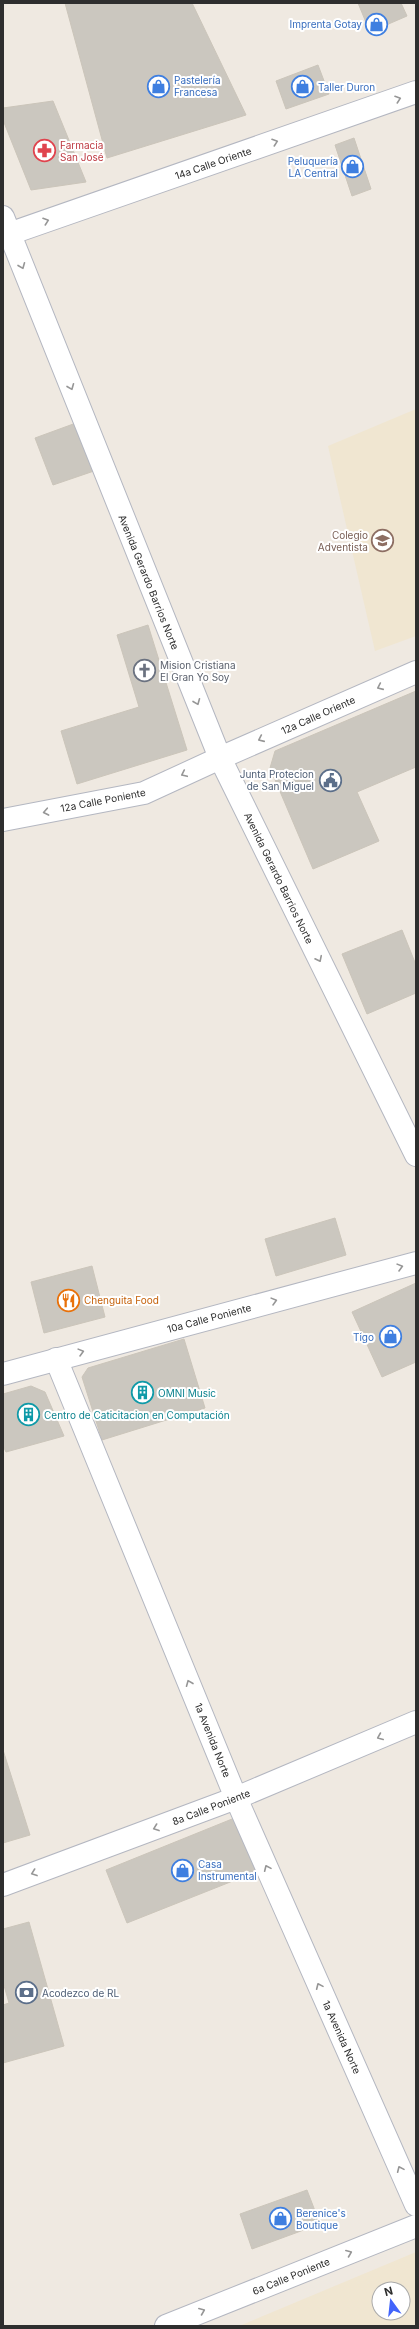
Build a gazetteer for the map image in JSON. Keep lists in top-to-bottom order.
{
  "streets": {
    "street": [
      "14a Calle Oriente",
      "Avenida Gerardo Barrios Norte",
      "12a Calle Oriente",
      "12a Calle Poniente",
      "10a Calle Poniente",
      "1a Avenida Norte",
      "8a Calle Poniente",
      "6a Calle Poniente"
    ]
  },
  "crossings": [
    ["14a Calle Oriente", "Avenida Gerardo Barrios Norte"],
    ["Avenida Gerardo Barrios Norte", "12a Calle Oriente"],
    ["Avenida Gerardo Barrios Norte", "12a Calle Poniente"],
    ["12a Calle Oriente", "12a Calle Poniente"],
    ["10a Calle Poniente", "1a Avenida Norte"],
    ["1a Avenida Norte", "8a Calle Poniente"]
  ],
  "one_way": [
    "14a Calle Oriente",
    "Avenida Gerardo Barrios Norte",
    "12a Calle Oriente",
    "12a Calle Poniente",
    "10a Calle Poniente",
    "1a Avenida Norte",
    "8a Calle Poniente",
    "6a Calle Poniente"
  ],
  "places": {
    "shop": [
      "Imprenta Gotay",
      "Pastelería Francesa",
      "Taller Duron",
      "Peluquería LA Central",
      "Tigo",
      "Casa Instrumental",
      "Berenice's Boutique"
    ],
    "pharmacy": ["Farmacia San José"],
    "school or university": ["Colegio Adventista"],
    "church": ["Mision Cristiana El Gran Yo Soy"],
    "public building": ["Junta Protecion de San Miguel"],
    "restaurant": ["Chenguita Food"],
    "building": ["OMNI Music", "Centro de Caticitacion en Computación"],
    "bank": ["Acodezco de RL"]
  },
  "north": "top"
}
